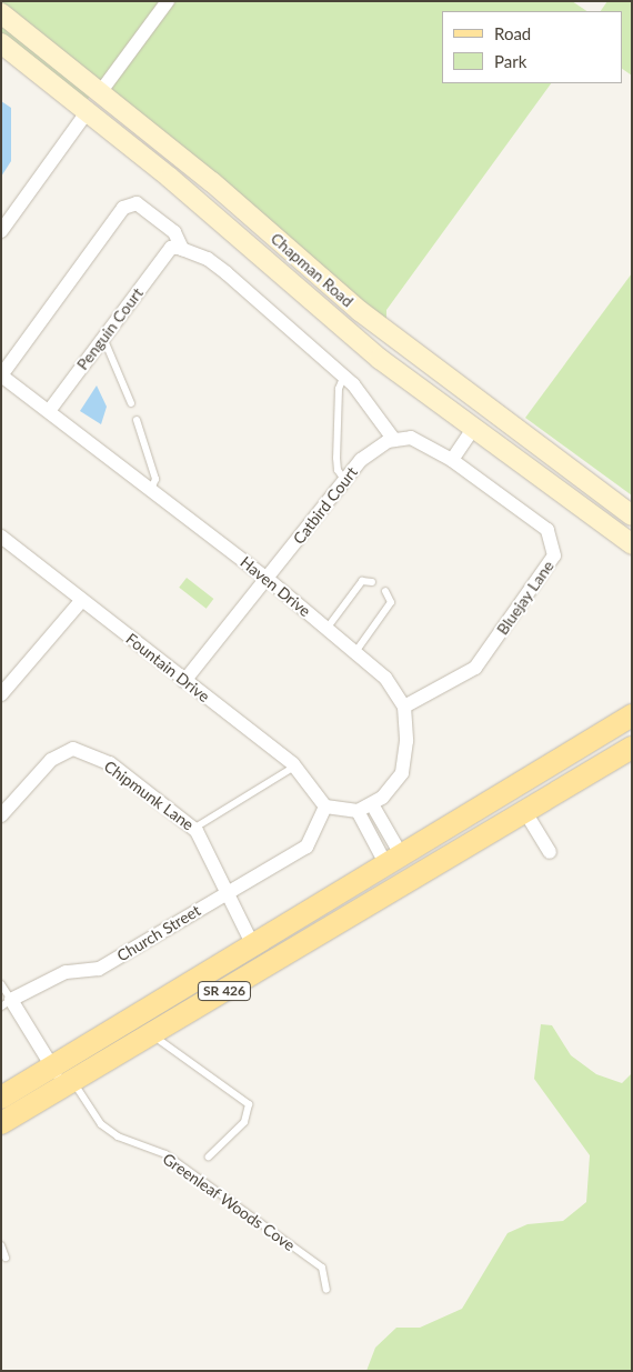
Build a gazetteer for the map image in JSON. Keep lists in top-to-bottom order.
{
  "streets": {
    "main road": ["SR 426"],
    "street": [
      "Chapman Road",
      "Penguin Court",
      "Catbird Court",
      "Haven Drive",
      "Bluejay Lane",
      "Fountain Drive",
      "Chipmunk Lane",
      "Church Street"
    ],
    "lane": ["Greenleaf Woods Cove"]
  },
  "crossings": [
    ["Penguin Court", "Haven Drive"],
    ["Catbird Court", "Haven Drive"],
    ["Catbird Court", "Fountain Drive"],
    ["Haven Drive", "Bluejay Lane"],
    ["Fountain Drive", "Church Street"],
    ["Chipmunk Lane", "Church Street"],
    ["Chipmunk Lane", "SR 426"],
    ["SR 426", "Greenleaf Woods Cove"]
  ],
  "legend": ["Road", "Park"]
}
